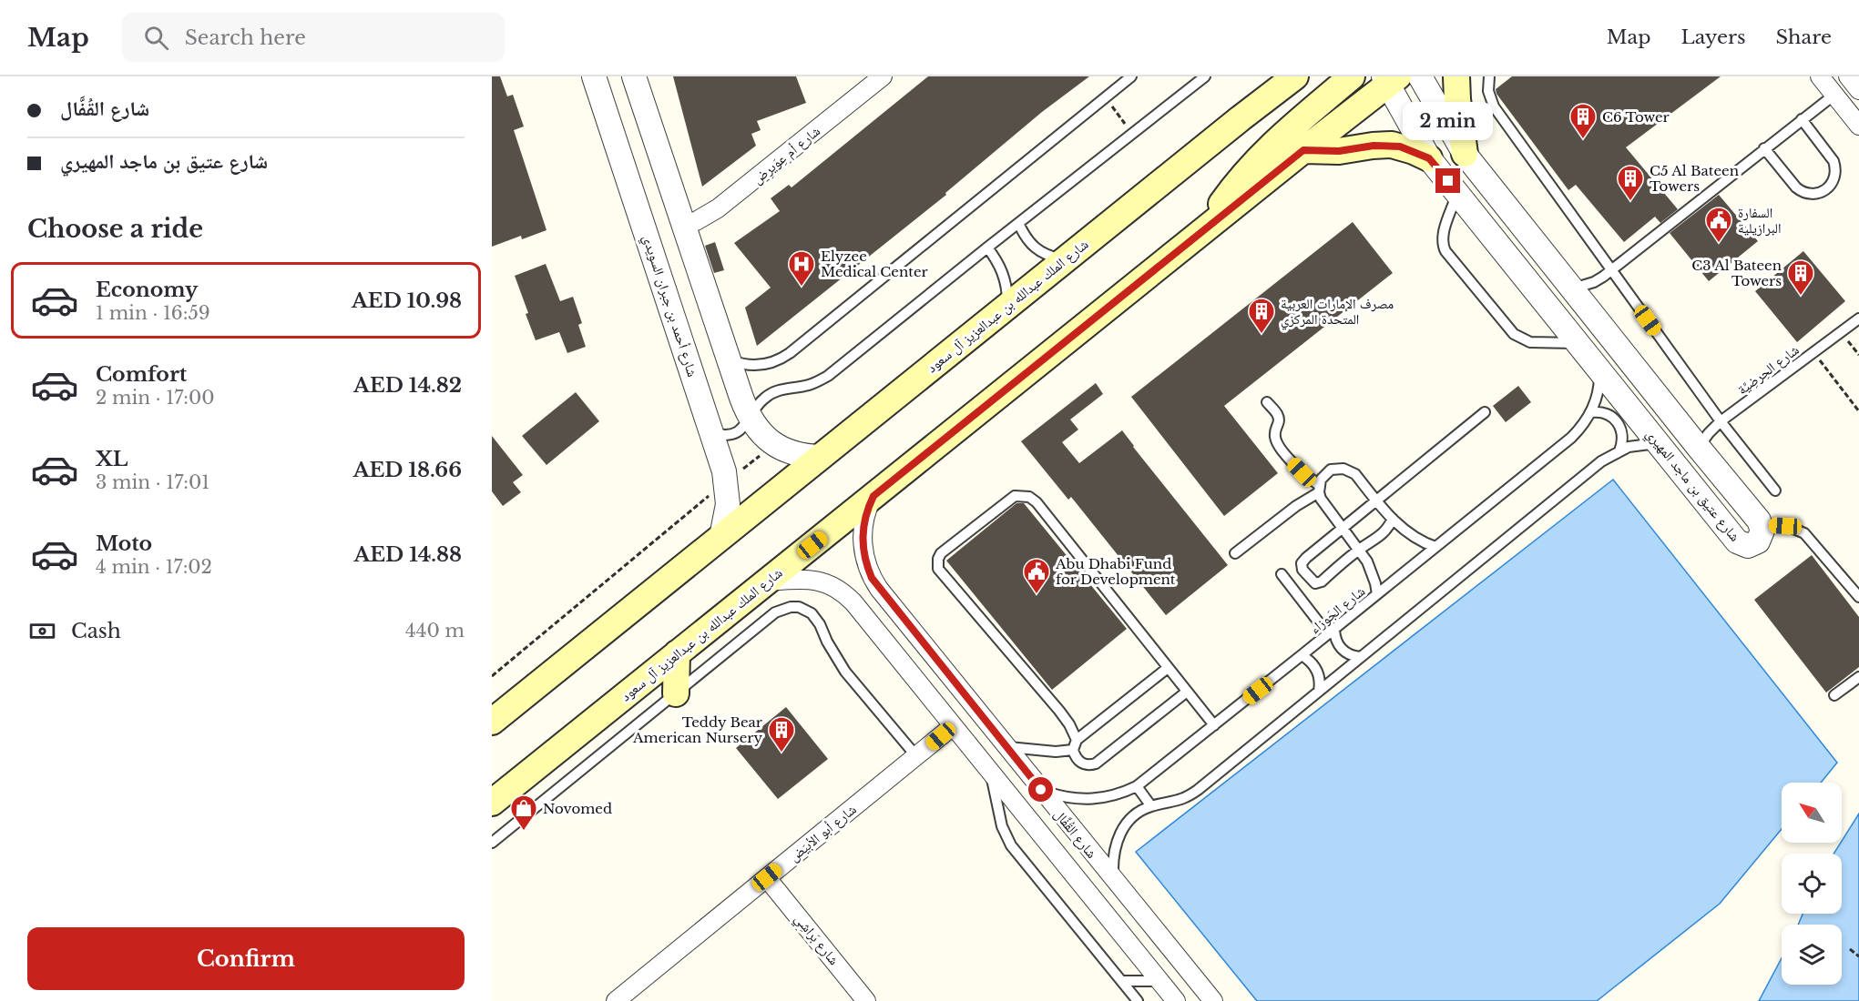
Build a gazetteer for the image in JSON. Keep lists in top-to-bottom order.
{
  "streets": {
    "main road": ["شارع الملك عبدالله بن عبدالعزيز آل سعود"],
    "street": [
      "شارع أم عِوَيرِض",
      "شارع أحمد بن جبران السويدي",
      "شارع عتيق بن ماجد المهيري",
      "شارع أبو الأبيَض",
      "شارع القُفَّال",
      "شارع بَراشِي"
    ],
    "lane": ["شارع الحِرضِيَّة", "شارع الجَوزاء"]
  },
  "crossings": [
    ["شارع أحمد بن جبران السويدي", "شارع الملك عبدالله بن عبدالعزيز آل سعود"],
    ["شارع الملك عبدالله بن عبدالعزيز آل سعود", "شارع عتيق بن ماجد المهيري"],
    ["شارع الملك عبدالله بن عبدالعزيز آل سعود", "شارع القُفَّال"],
    ["شارع الحِرضِيَّة", "شارع عتيق بن ماجد المهيري"],
    ["شارع عتيق بن ماجد المهيري", "شارع الجَوزاء"],
    ["شارع الجَوزاء", "شارع القُفَّال"],
    ["شارع أبو الأبيَض", "شارع القُفَّال"],
    ["شارع أبو الأبيَض", "شارع بَراشِي"]
  ],
  "places": {
    "building": [
      "C6 Tower",
      "C5 Al Bateen Towers",
      "C3 Al Bateen Towers",
      "مصرف الإمارات العربية المتحدة المركزي",
      "Teddy Bear American Nursery"
    ],
    "public building": ["السفارة البرازيلية", "Abu Dhabi Fund for Development"],
    "hospital": ["Elyzee Medical Center"],
    "shop": ["Novomed"]
  },
  "north": "top left",
  "page": {
    "header": "Map",
    "search": "Search here",
    "nav": ["Map", "Layers", "Share"],
    "banner": ["شارع القُفَّال", "شارع عتيق بن ماجد المهيري"],
    "bubble": "2 min",
    "heading": "Choose a ride",
    "list": [
      {
        "name": "Economy",
        "note": "1 min · 16:59",
        "value": "AED 10.98"
      },
      {
        "name": "Comfort",
        "note": "2 min · 17:00",
        "value": "AED 14.82"
      },
      {
        "name": "XL",
        "note": "3 min · 17:01",
        "value": "AED 18.66"
      },
      {
        "name": "Moto",
        "note": "4 min · 17:02",
        "value": "AED 14.88"
      }
    ],
    "pay": ["Cash", "440 m"],
    "buttons": "Confirm"
  }
}
